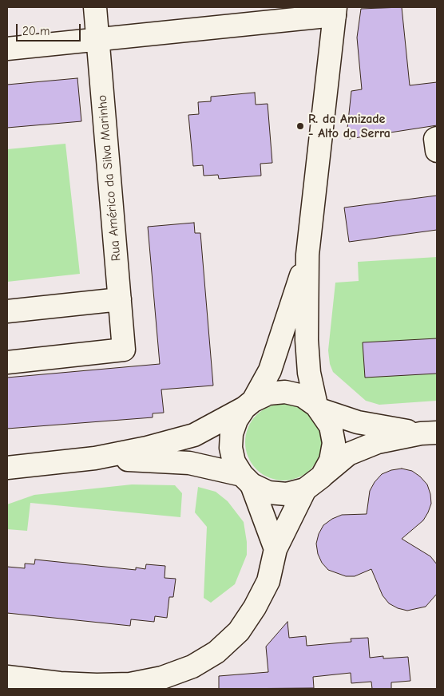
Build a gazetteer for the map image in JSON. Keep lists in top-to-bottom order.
{
  "streets": {
    "street": ["Rua Américo da Silva Marinho"]
  },
  "places": ["R. da Amizade - Alto da Serra"],
  "scale_bar": "20 m"
}
